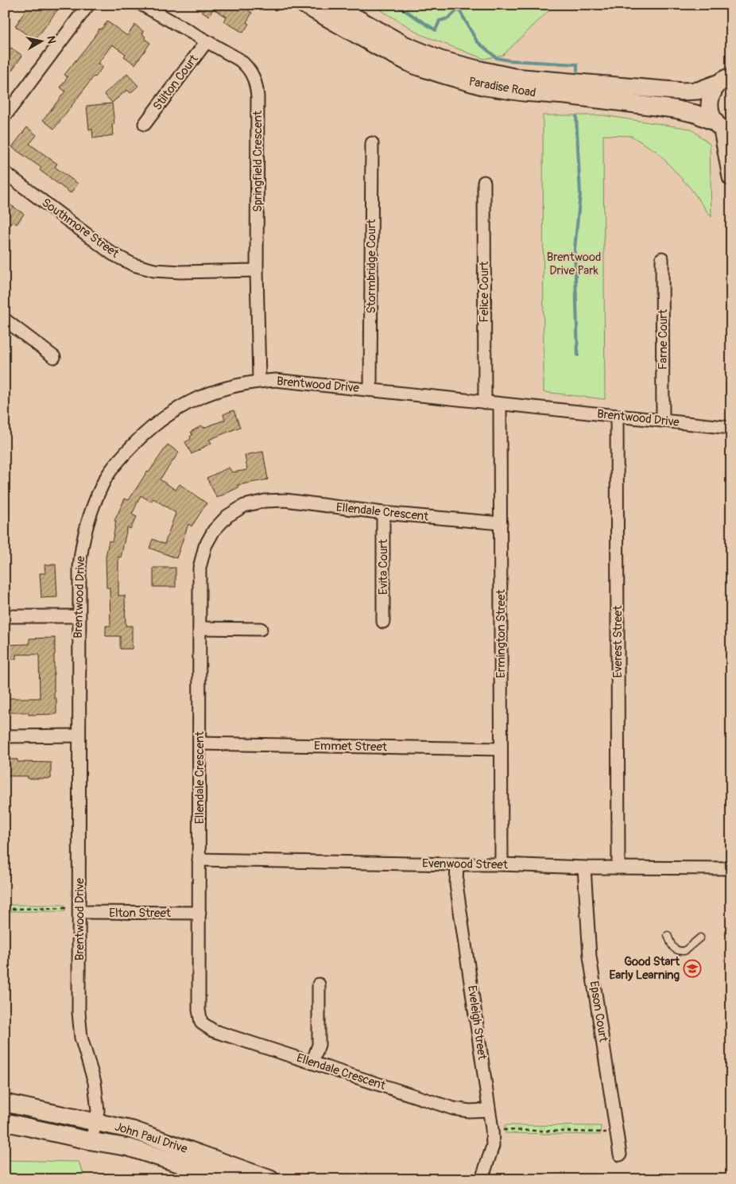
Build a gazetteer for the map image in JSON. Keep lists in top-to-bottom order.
{
  "streets": {
    "main road": ["Paradise Road", "John Paul Drive"],
    "street": [
      "Stilton Court",
      "Springfield Crescent",
      "Southmore Street",
      "Stormbridge Court",
      "Felice Court",
      "Farne Court",
      "Brentwood Drive",
      "Ellendale Crescent",
      "Evita Court",
      "Ermington Street",
      "Everest Street",
      "Emmet Street",
      "Evenwood Street",
      "Elton Street",
      "Epson Court",
      "Eveleigh Street"
    ]
  },
  "crossings": [
    ["Stilton Court", "Springfield Crescent"],
    ["Springfield Crescent", "Southmore Street"],
    ["Springfield Crescent", "Brentwood Drive"],
    ["Stormbridge Court", "Brentwood Drive"],
    ["Felice Court", "Brentwood Drive"],
    ["Farne Court", "Brentwood Drive"],
    ["Brentwood Drive", "Ermington Street"],
    ["Brentwood Drive", "Everest Street"],
    ["Brentwood Drive", "Elton Street"],
    ["Brentwood Drive", "John Paul Drive"],
    ["Ellendale Crescent", "Evita Court"],
    ["Ellendale Crescent", "Ermington Street"],
    ["Ellendale Crescent", "Emmet Street"],
    ["Ellendale Crescent", "Evenwood Street"],
    ["Ellendale Crescent", "Elton Street"],
    ["Ellendale Crescent", "Eveleigh Street"],
    ["Ermington Street", "Emmet Street"],
    ["Ermington Street", "Evenwood Street"],
    ["Everest Street", "Evenwood Street"],
    ["Evenwood Street", "Epson Court"],
    ["Evenwood Street", "Eveleigh Street"]
  ],
  "parks": ["Brentwood Drive Park"],
  "places": {
    "school or university": ["Good Start Early Learning"]
  },
  "north": "right"
}
